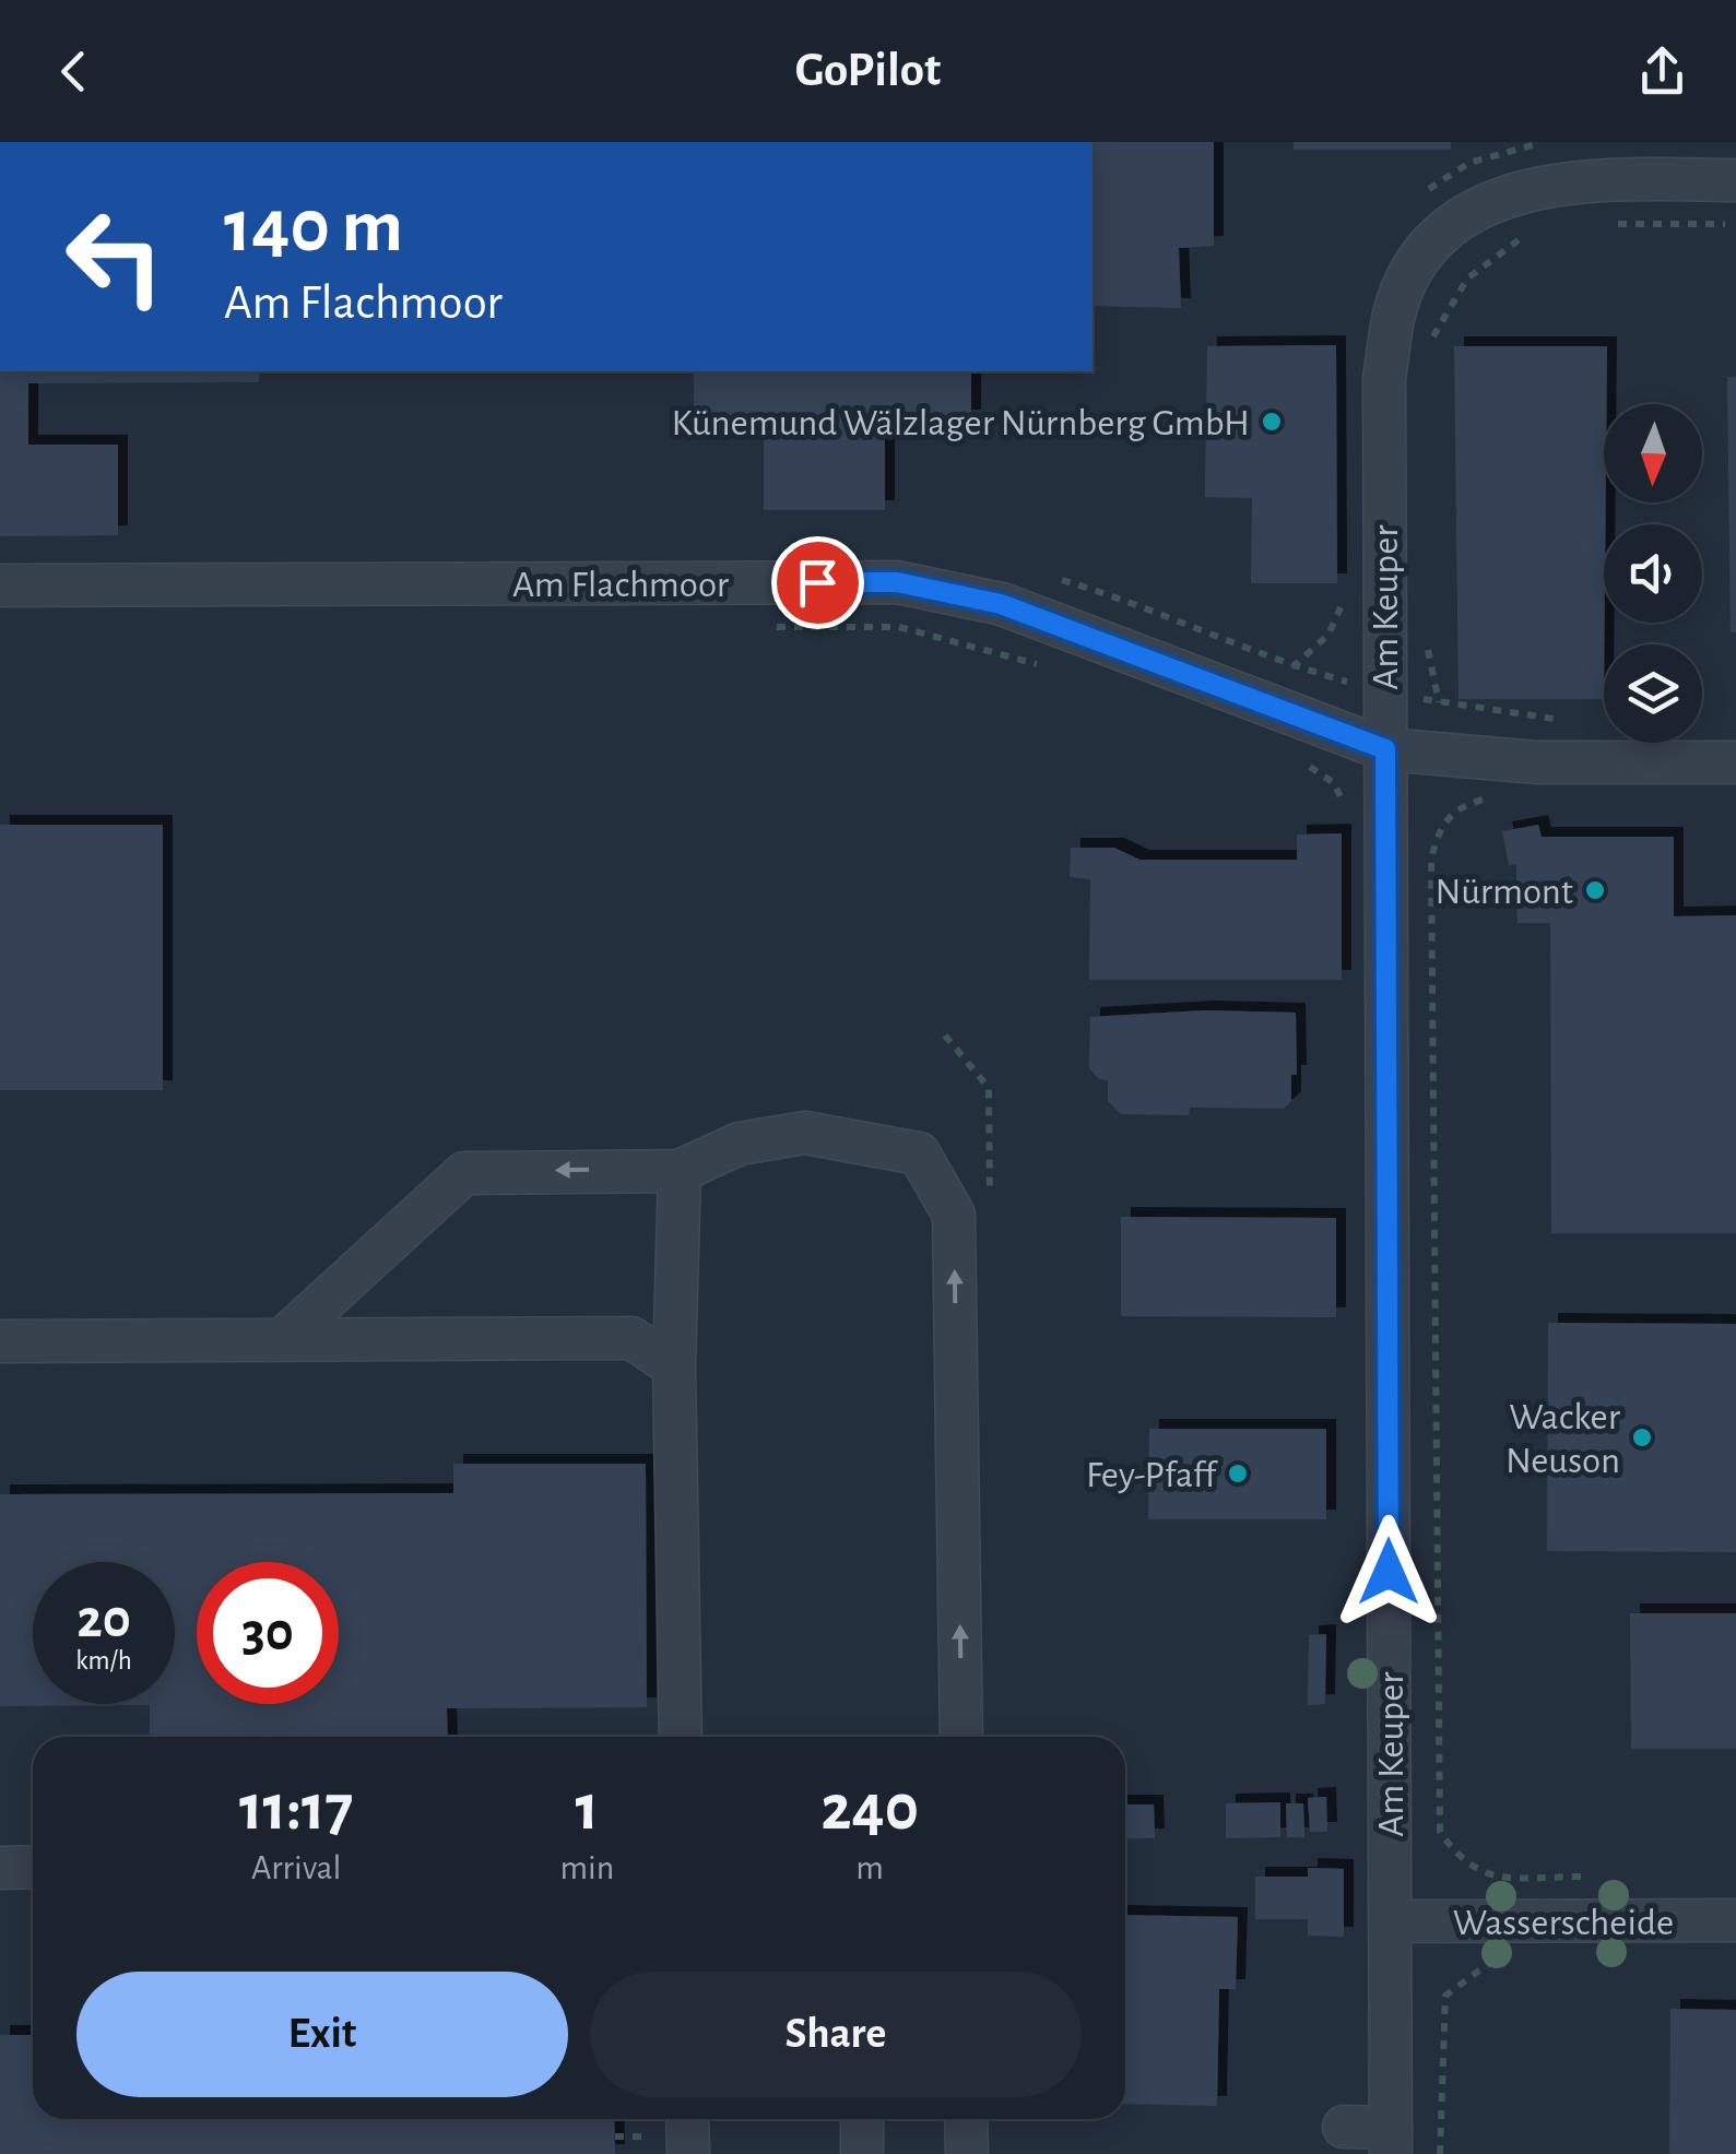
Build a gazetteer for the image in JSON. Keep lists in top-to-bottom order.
{
  "streets": {
    "street": ["Am Flachmoor", "Am Keuper", "Wasserscheide"]
  },
  "crossings": [
    ["Am Flachmoor", "Am Keuper"],
    ["Am Keuper", "Wasserscheide"]
  ],
  "places": [
    "Künemund Wälzlager Nürnberg GmbH",
    "Nürmont",
    "Wacker Neuson",
    "Fey-Pfaff"
  ],
  "north": "bottom",
  "page": {
    "header": "GoPilot",
    "turn": ["140 m", "Am Flachmoor"],
    "speed": "20 km/h",
    "limit": "30",
    "eta": [
      "11:17",
      "Arrival",
      "1",
      "min",
      "240",
      "m"
    ],
    "buttons": ["Exit", "Share"]
  }
}
